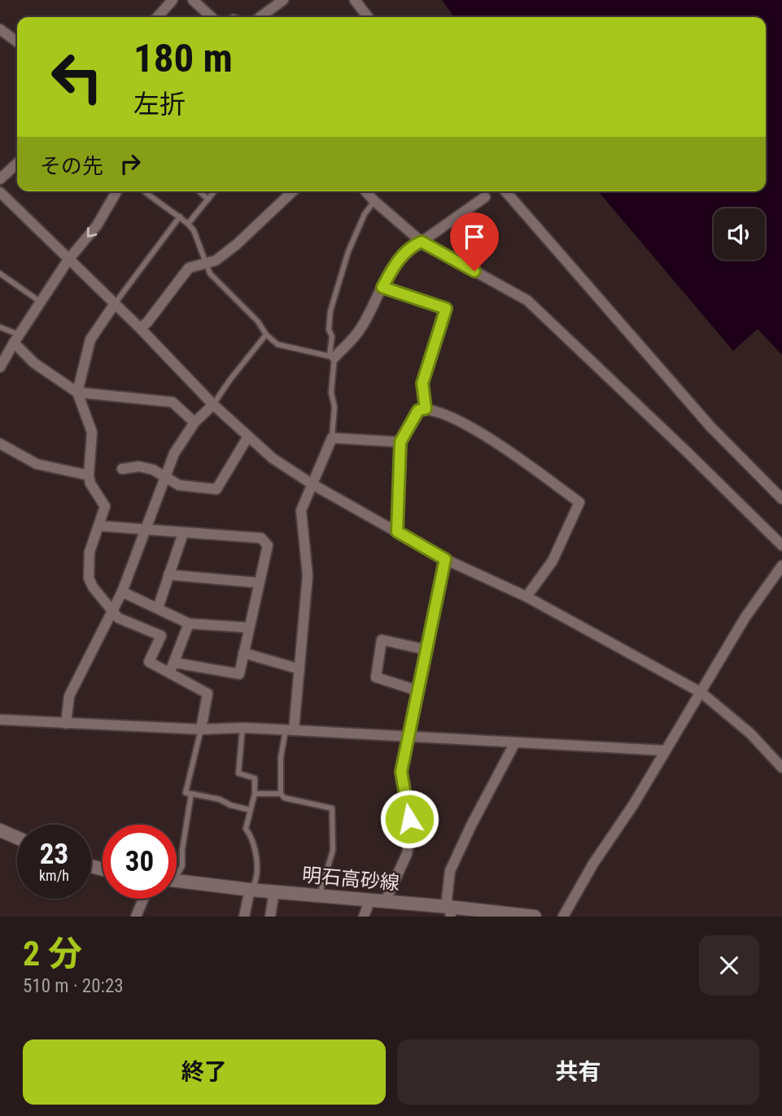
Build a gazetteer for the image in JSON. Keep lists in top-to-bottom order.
{
  "streets": {
    "main road": ["明石高砂線"]
  },
  "page": {
    "turn": ["180 m", "左折"],
    "then": "その先",
    "speed": "23 km/h",
    "limit": "30",
    "heading": ["2 分", "510 m · 20:23"],
    "buttons": ["終了", "共有"]
  }
}
